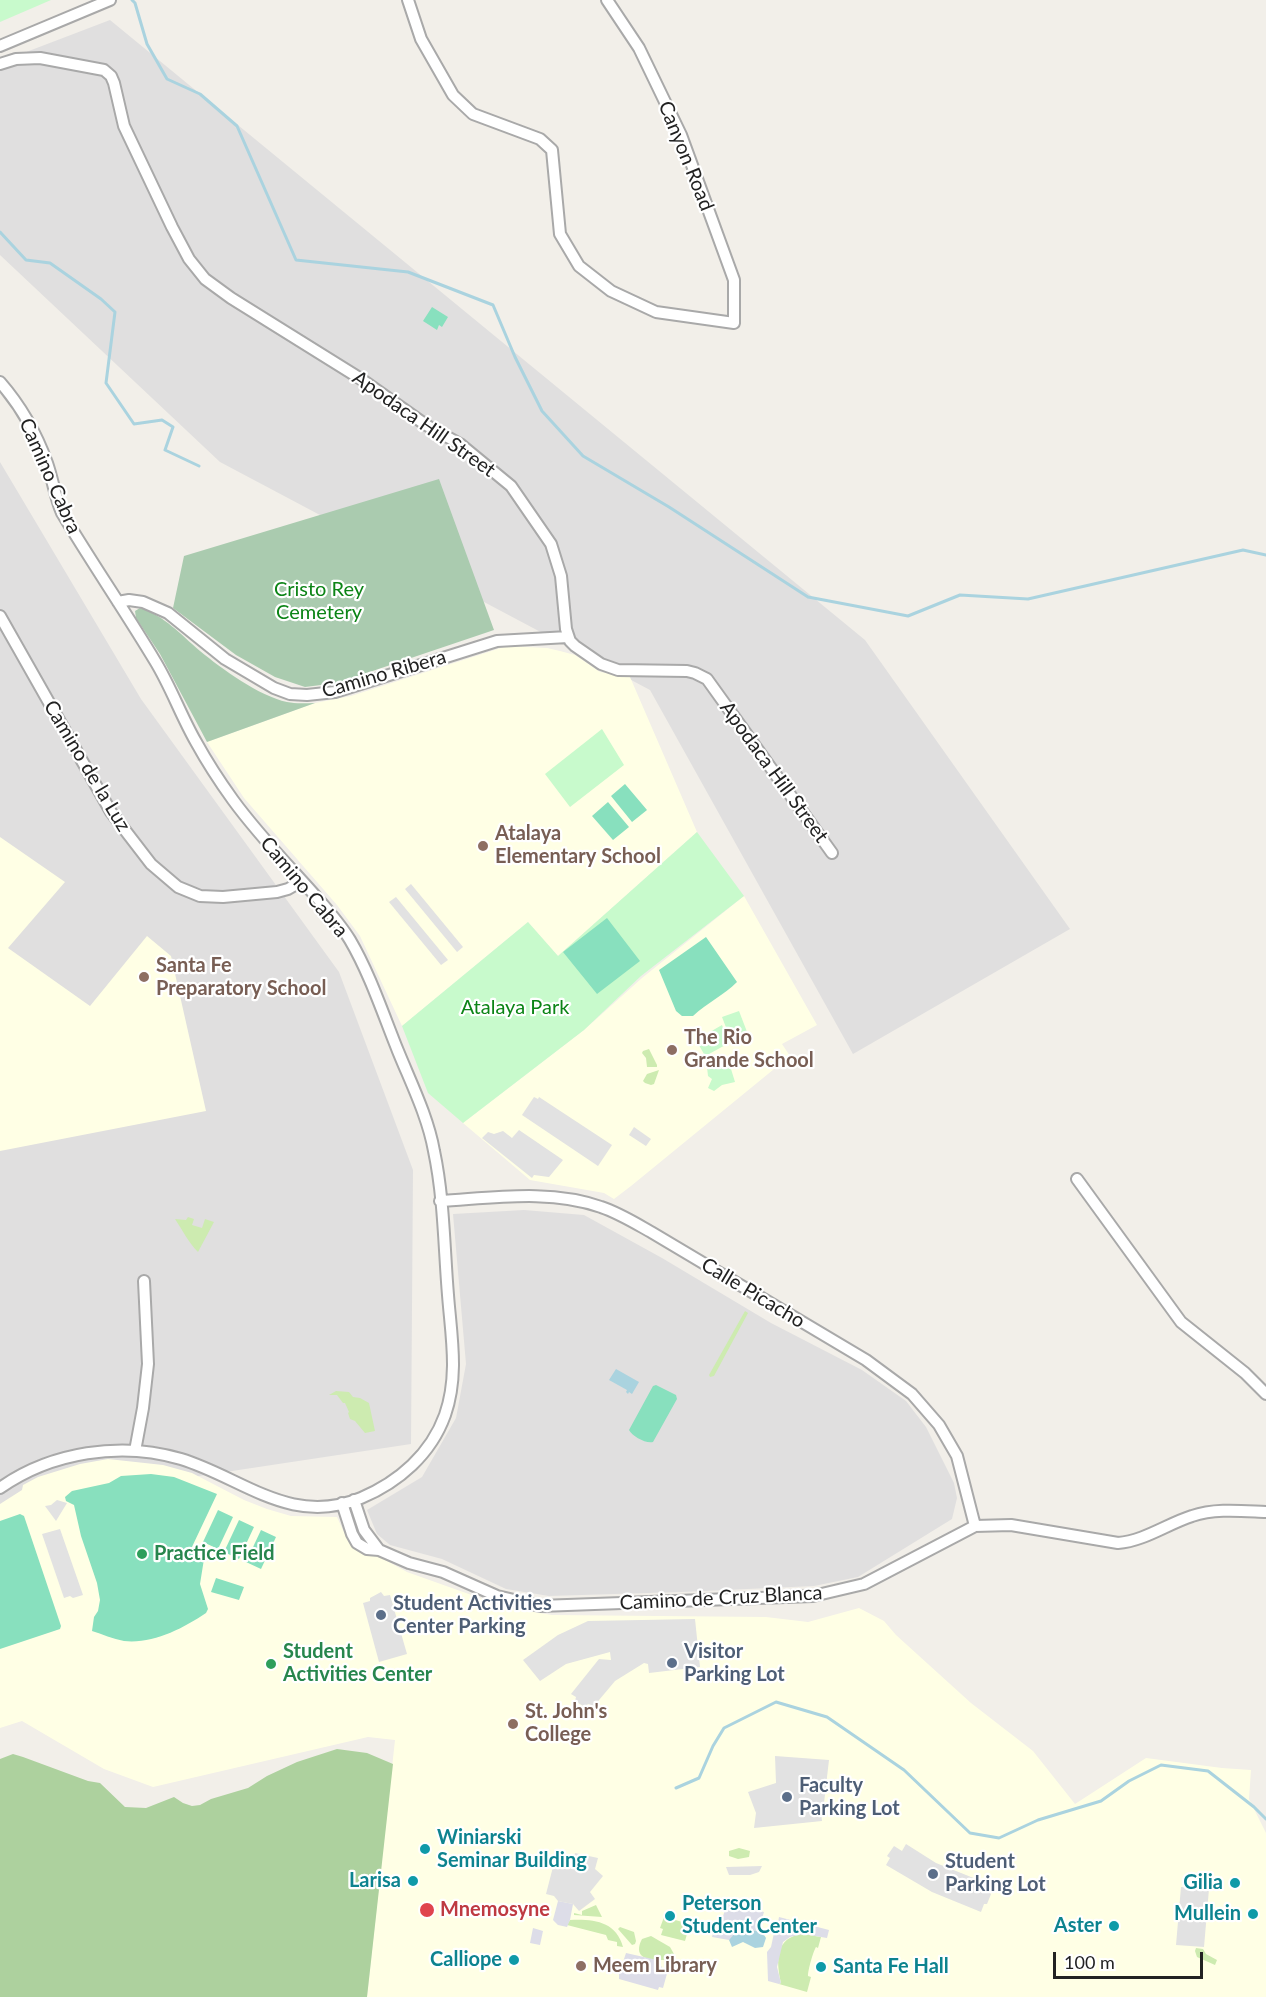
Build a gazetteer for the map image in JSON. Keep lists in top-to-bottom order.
{
  "streets": {
    "street": [
      "Canyon Road",
      "Apodaca Hill Street",
      "Camino Cabra",
      "Camino Ribera",
      "Camino de la Luz",
      "Calle Picacho",
      "Camino de Cruz Blanca"
    ]
  },
  "crossings": [
    ["Apodaca Hill Street", "Camino Ribera"],
    ["Camino Cabra", "Camino Ribera"],
    ["Camino Cabra", "Camino de la Luz"],
    ["Camino Cabra", "Calle Picacho"],
    ["Camino Cabra", "Camino de Cruz Blanca"],
    ["Calle Picacho", "Camino de Cruz Blanca"]
  ],
  "parks": ["Cristo Rey Cemetery", "Atalaya Park"],
  "places": [
    "Atalaya Elementary School",
    "Santa Fe Preparatory School",
    "The Rio Grande School",
    "Practice Field",
    "Student Activities Center Parking",
    "Visitor Parking Lot",
    "Student Activities Center",
    "St. John's College",
    "Faculty Parking Lot",
    "Winiarski Seminar Building",
    "Student Parking Lot",
    "Larisa",
    "Gilia",
    "Mnemosyne",
    "Mullein",
    "Peterson Student Center",
    "Aster",
    "Calliope",
    "Meem Library",
    "Santa Fe Hall"
  ],
  "scale_bar": "100 m"
}
